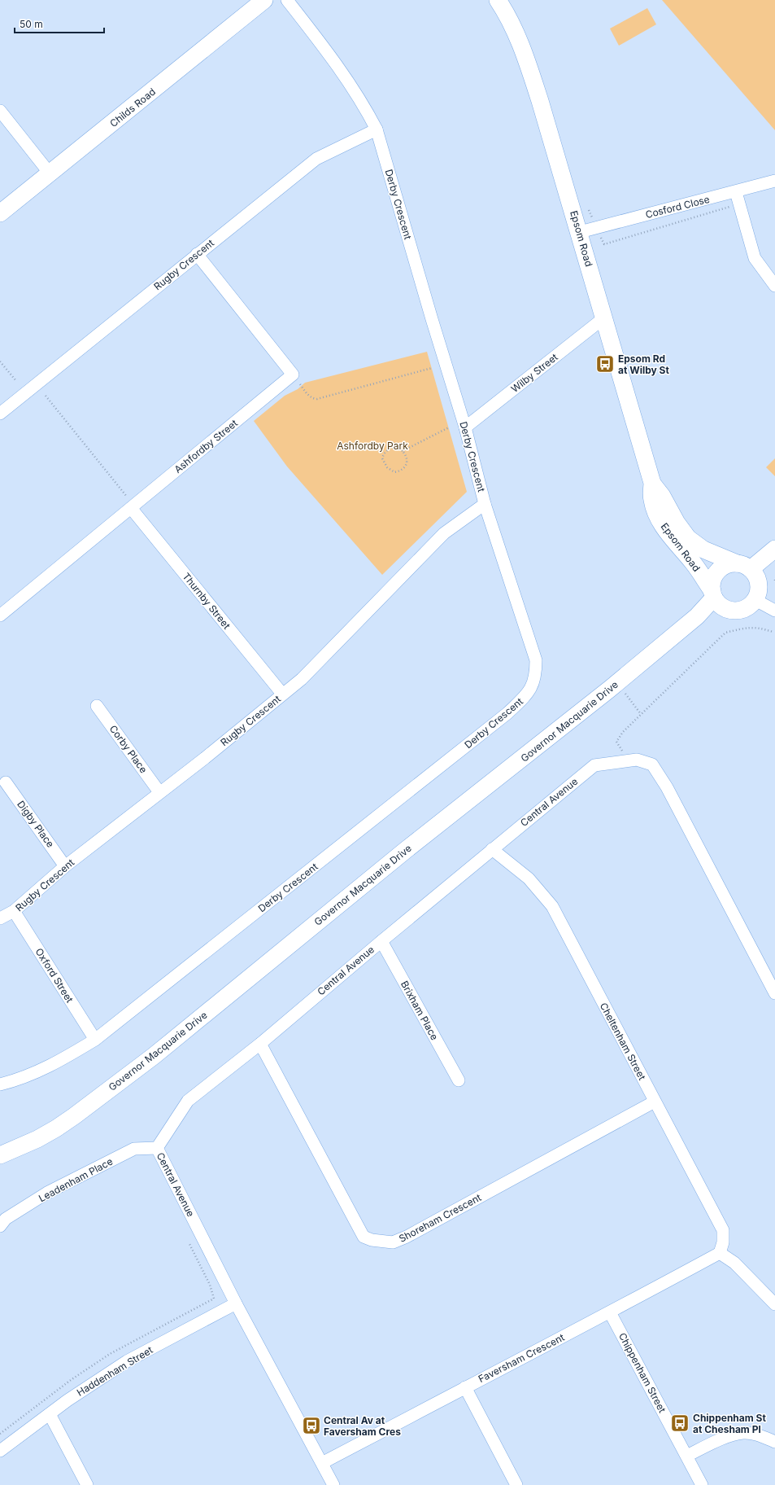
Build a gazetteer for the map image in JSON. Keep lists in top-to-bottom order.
{
  "streets": {
    "street": [
      "Childs Road",
      "Derby Crescent",
      "Cosford Close",
      "Epsom Road",
      "Rugby Crescent",
      "Wilby Street",
      "Ashfordby Street",
      "Thurnby Street",
      "Governor Macquarie Drive",
      "Corby Place",
      "Central Avenue",
      "Digby Place",
      "Oxford Street",
      "Brixham Place",
      "Cheltenham Street",
      "Leadenham Place",
      "Shoreham Crescent",
      "Faversham Crescent",
      "Haddenham Street",
      "Chippenham Street"
    ]
  },
  "crossings": [
    ["Derby Crescent", "Rugby Crescent"],
    ["Derby Crescent", "Wilby Street"],
    ["Derby Crescent", "Oxford Street"],
    ["Cosford Close", "Epsom Road"],
    ["Epsom Road", "Wilby Street"],
    ["Epsom Road", "Governor Macquarie Drive"],
    ["Rugby Crescent", "Thurnby Street"],
    ["Rugby Crescent", "Corby Place"],
    ["Rugby Crescent", "Digby Place"],
    ["Rugby Crescent", "Oxford Street"],
    ["Ashfordby Street", "Thurnby Street"],
    ["Central Avenue", "Brixham Place"],
    ["Central Avenue", "Cheltenham Street"],
    ["Central Avenue", "Leadenham Place"],
    ["Central Avenue", "Shoreham Crescent"],
    ["Central Avenue", "Faversham Crescent"],
    ["Central Avenue", "Haddenham Street"],
    ["Cheltenham Street", "Shoreham Crescent"],
    ["Cheltenham Street", "Faversham Crescent"],
    ["Faversham Crescent", "Chippenham Street"]
  ],
  "parks": ["Ashfordby Park"],
  "places": {
    "bus stop": ["Epsom Rd at Wilby St", "Chippenham St at Chesham Pl", "Central Av at Faversham Cres"]
  },
  "scale_bar": "50 m"
}
